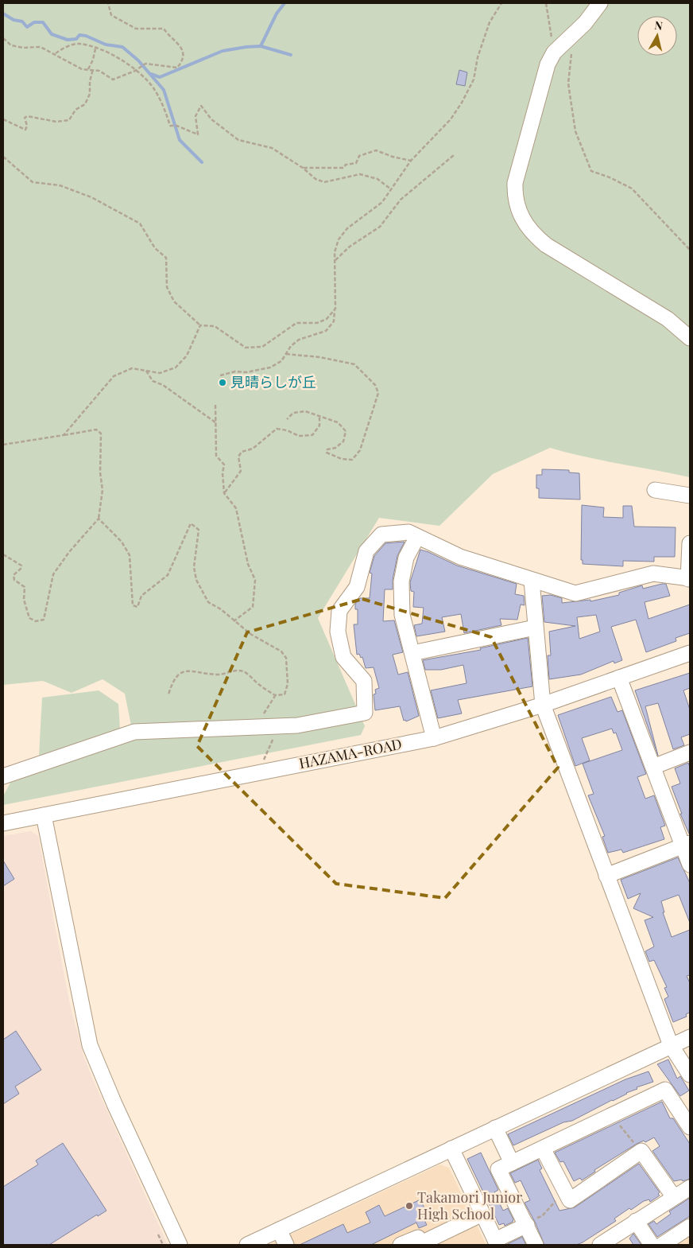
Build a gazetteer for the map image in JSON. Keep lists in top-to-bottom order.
{
  "streets": {
    "street": ["HAZAMA-ROAD"]
  },
  "places": ["見晴らしが丘", "Takamori Junior High School"],
  "north": "top"
}
